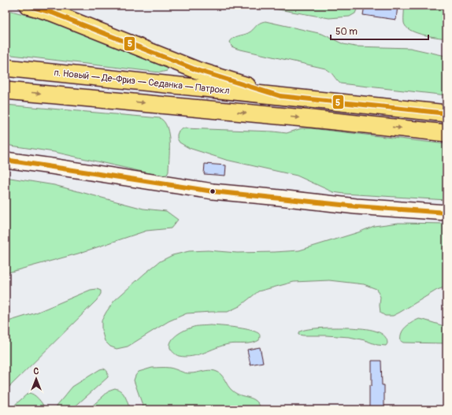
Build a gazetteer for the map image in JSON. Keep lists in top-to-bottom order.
{
  "streets": {
    "main road": ["п. Новый — Де-Фриз — Седанка — Патрокл"]
  },
  "lines": ["transit line 5"],
  "scale_bar": "50 m",
  "north": "top"
}
